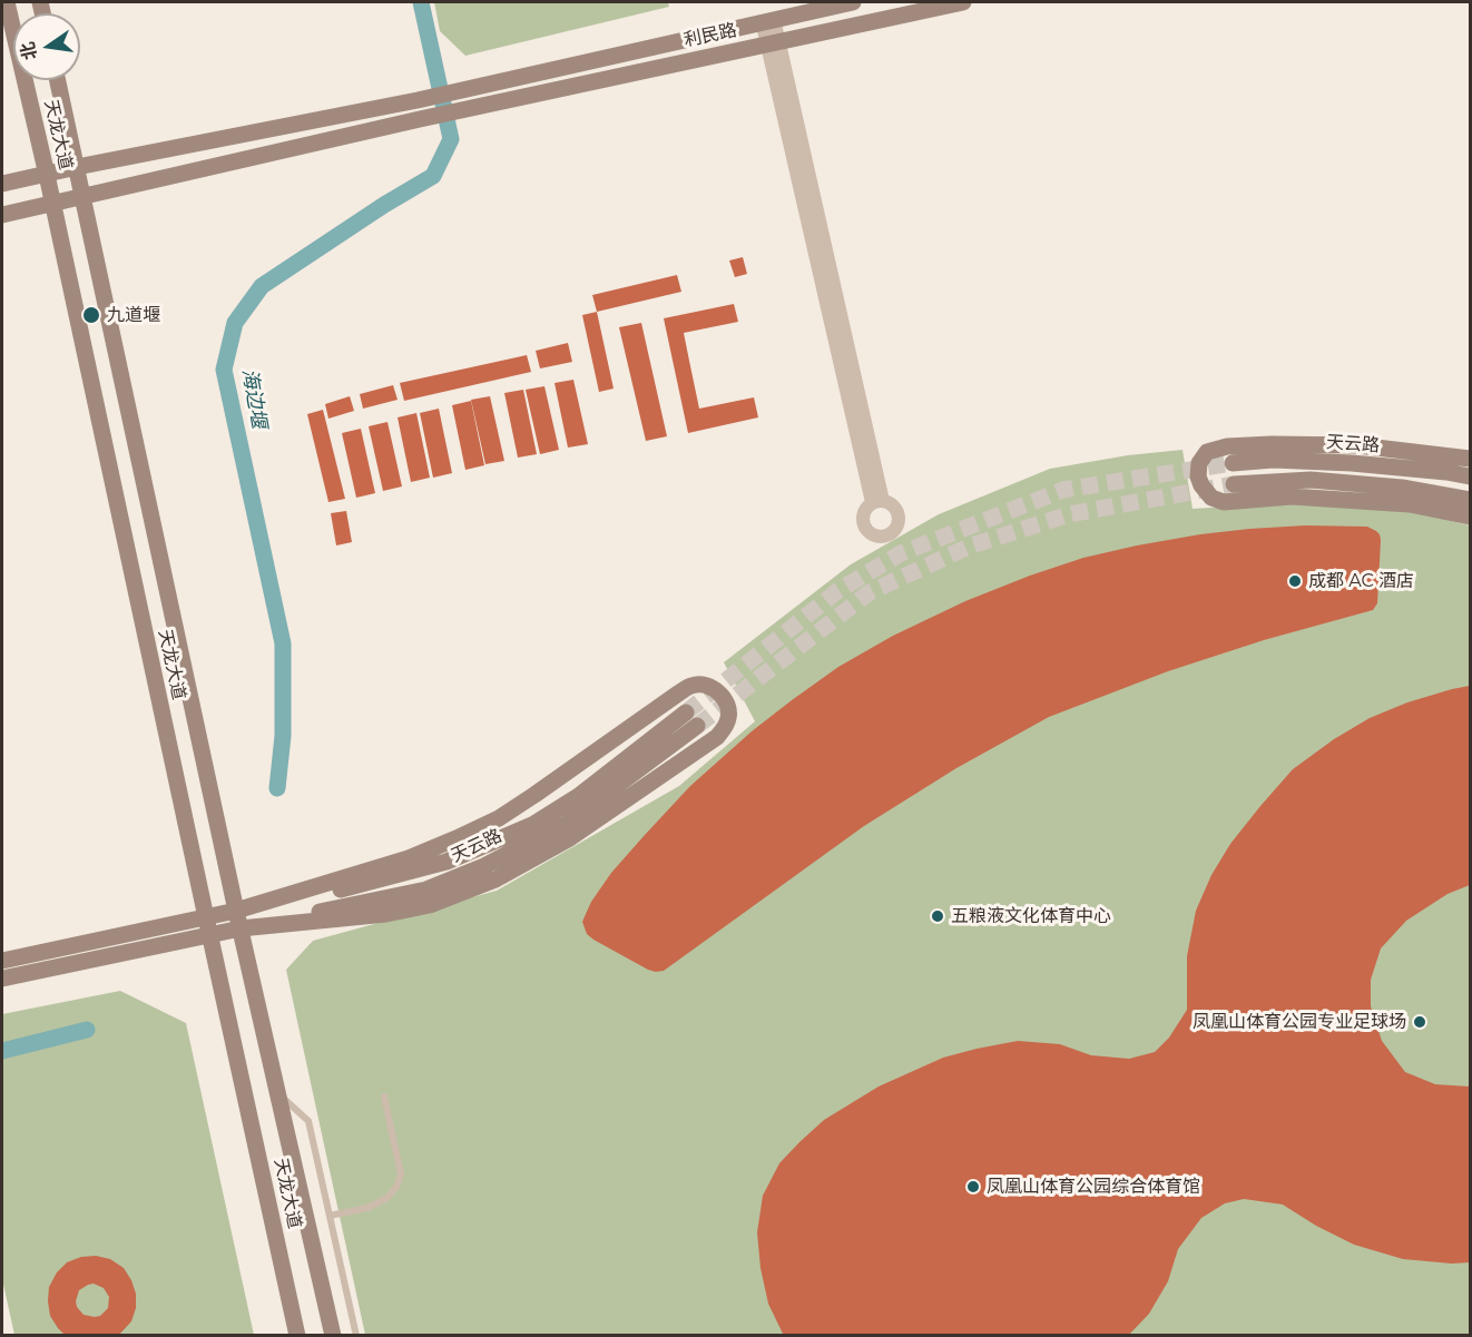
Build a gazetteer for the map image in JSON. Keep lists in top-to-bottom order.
{
  "streets": {
    "main road": ["利民路", "天龙大道", "天云路"]
  },
  "crossings": [
    ["利民路", "天龙大道"],
    ["天龙大道", "天云路"]
  ],
  "water": ["海边堰"],
  "places": [
    "九道堰",
    "成都 AC 酒店",
    "五粮液文化体育中心",
    "凤凰山体育公园专业足球场",
    "凤凰山体育公园综合体育馆"
  ],
  "north": "left"
}
